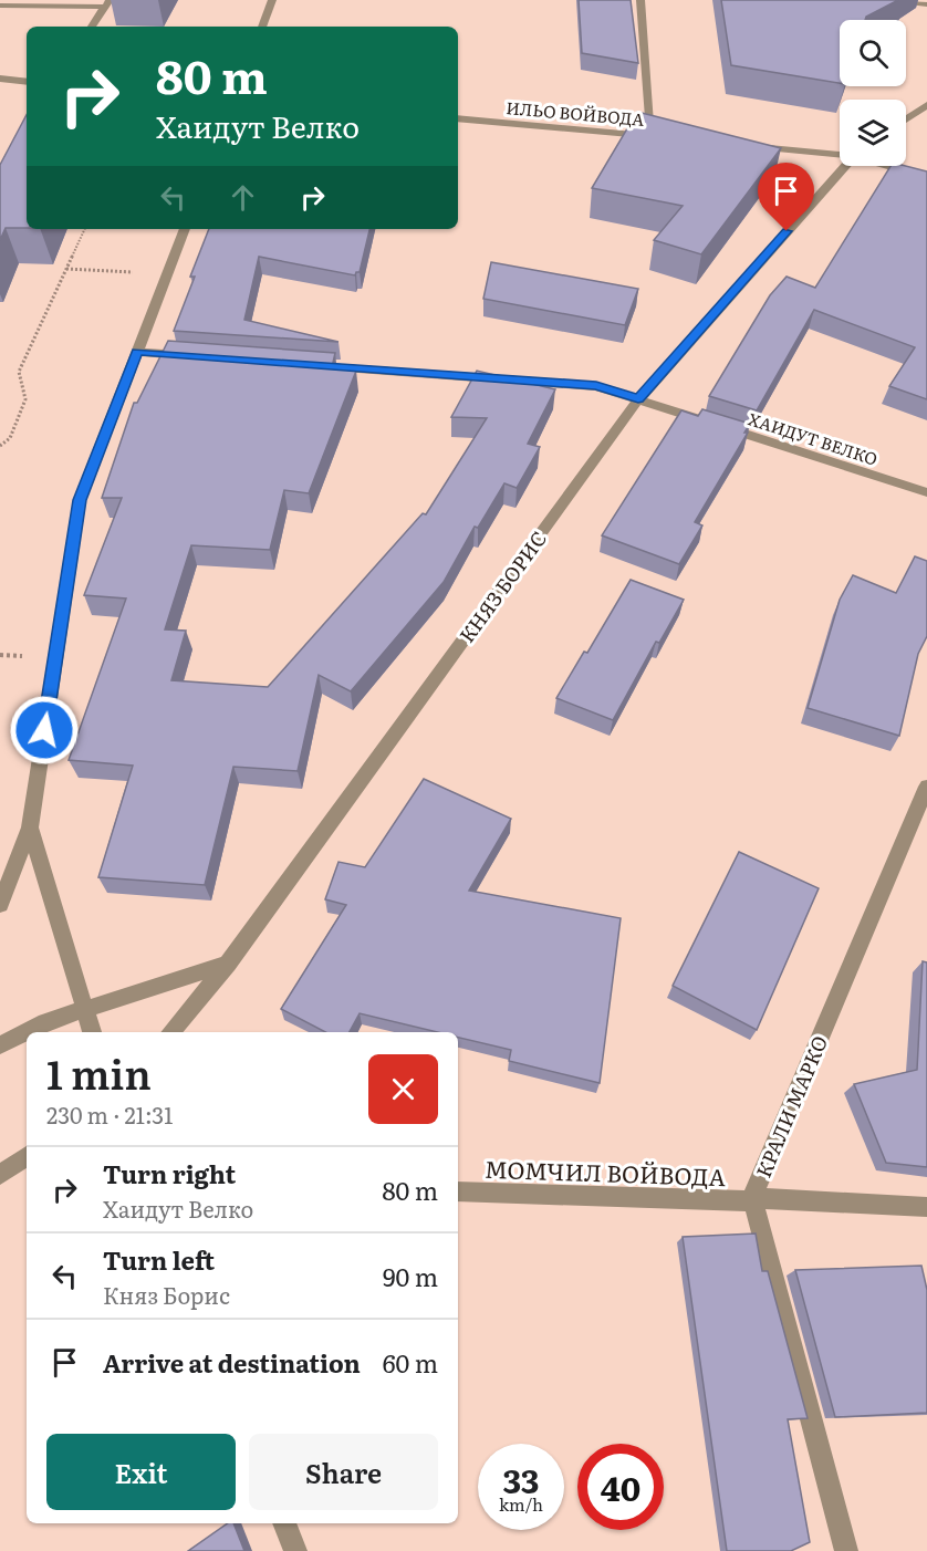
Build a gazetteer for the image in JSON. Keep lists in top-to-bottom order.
{
  "streets": {
    "street": [
      "ИЛЬО ВОЙВОДА",
      "ХАИДУТ ВЕЛКО",
      "КНЯЗ БОРИС",
      "КРАЛИ МАРКО",
      "МОМЧИЛ ВОЙВОДА"
    ]
  },
  "crossings": [
    ["ХАИДУТ ВЕЛКО", "КНЯЗ БОРИС"],
    ["КРАЛИ МАРКО", "МОМЧИЛ ВОЙВОДА"]
  ],
  "page": {
    "turn": ["80 m", "Хаидут Велко"],
    "heading": ["1 min", "230 m · 21:31"],
    "list": [
      {
        "name": "Turn right",
        "note": "Хаидут Велко",
        "value": "80 m"
      },
      {
        "name": "Turn left",
        "note": "Княз Борис",
        "value": "90 m"
      },
      {
        "name": "Arrive at destination",
        "value": "60 m"
      }
    ],
    "buttons": ["Exit", "Share"],
    "speed": "33 km/h",
    "limit": "40"
  }
}
